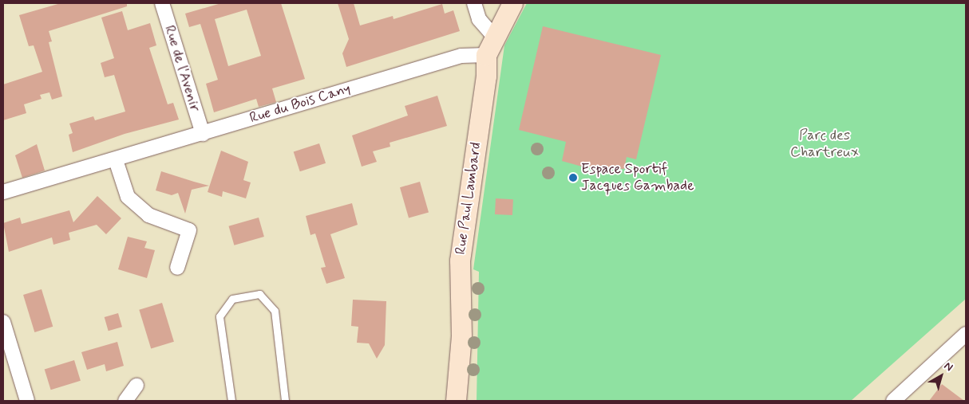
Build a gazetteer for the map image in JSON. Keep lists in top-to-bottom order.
{
  "streets": {
    "street": ["Rue de l'Avenir", "Rue du Bois Cany", "Rue Paul Lambard"]
  },
  "crossings": [
    ["Rue de l'Avenir", "Rue du Bois Cany"],
    ["Rue du Bois Cany", "Rue Paul Lambard"]
  ],
  "parks": ["Parc des Chartreux"],
  "places": ["Espace Sportif Jacques Gambade"],
  "north": "top right"
}
